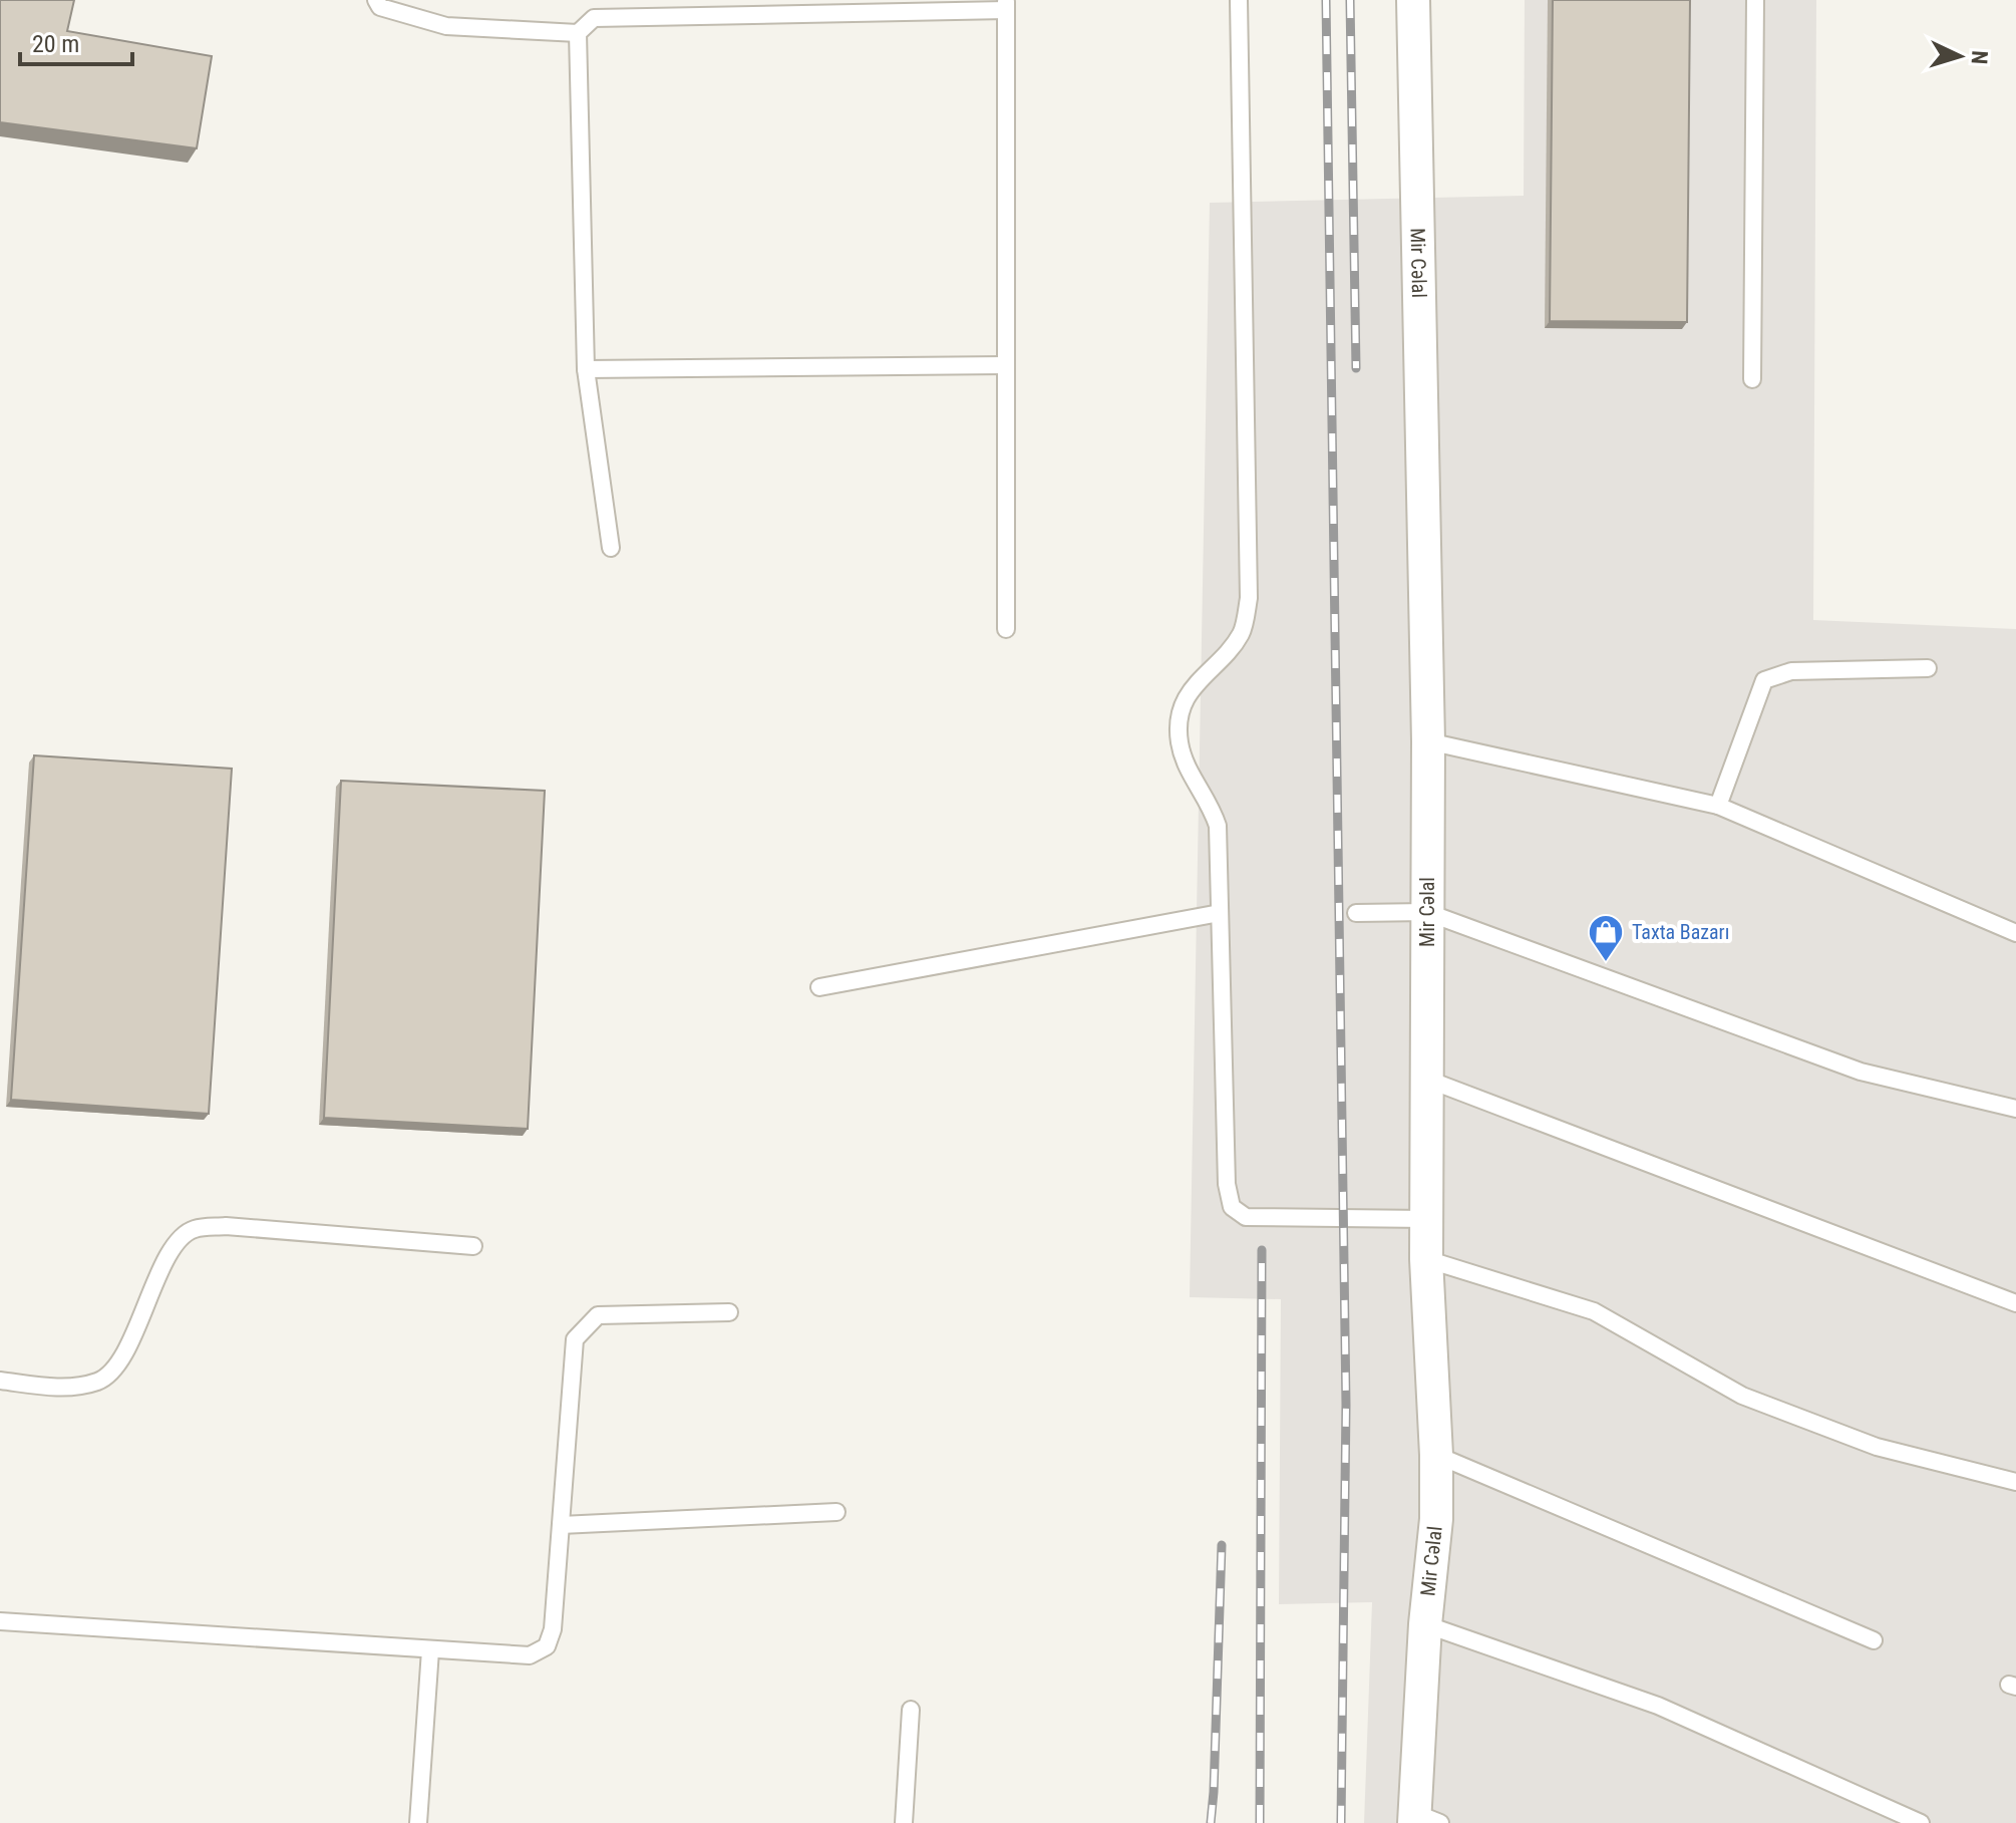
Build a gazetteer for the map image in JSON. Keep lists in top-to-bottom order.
{
  "streets": {
    "street": ["Mir Cəlal"]
  },
  "places": {
    "shop": ["Taxta Bazarı"]
  },
  "scale_bar": "20 m",
  "north": "right"
}
